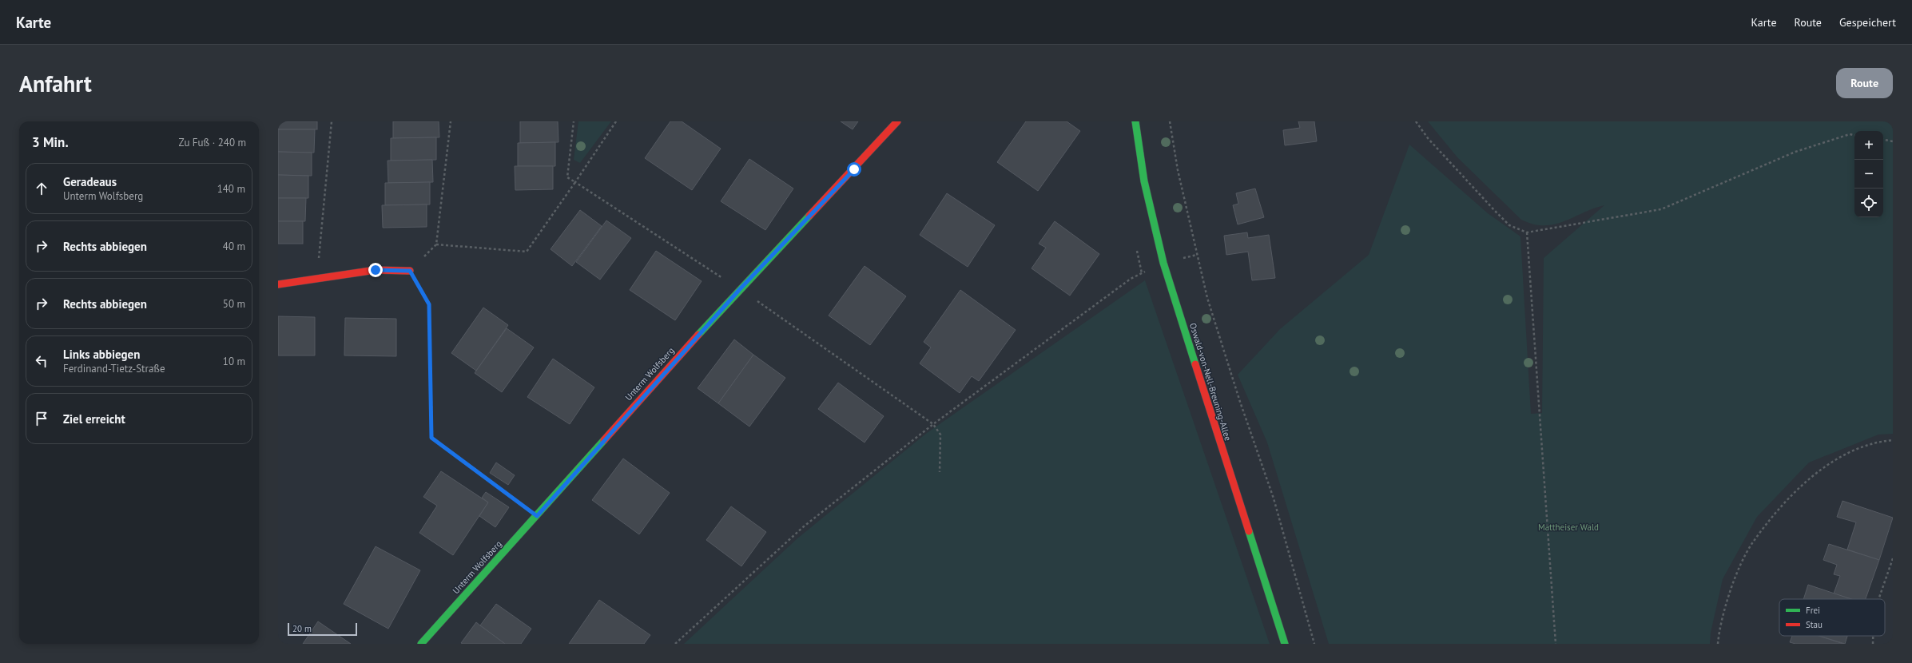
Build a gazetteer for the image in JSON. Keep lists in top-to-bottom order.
{
  "streets": {
    "street": ["Unterm Wolfsberg", "Oswald-von-Nell-Breuning-Allee"]
  },
  "parks": ["Mattheiser Wald"],
  "legend": ["Frei", "Stau"],
  "scale_bar": "20 m",
  "page": {
    "header": "Karte",
    "nav": ["Karte", "Route", "Gespeichert"],
    "buttons": "Route",
    "title": "Anfahrt",
    "heading": ["3 Min.", "Zu Fuß · 240 m"],
    "map_buttons": ["+", "−"],
    "list": [
      ["Geradeaus", "Unterm Wolfsberg", "140 m"],
      ["Rechts abbiegen", "40 m"],
      ["Rechts abbiegen", "50 m"],
      ["Links abbiegen", "Ferdinand-Tietz-Straße", "10 m"],
      "Ziel erreicht"
    ],
    "scale": "20 m"
  }
}
